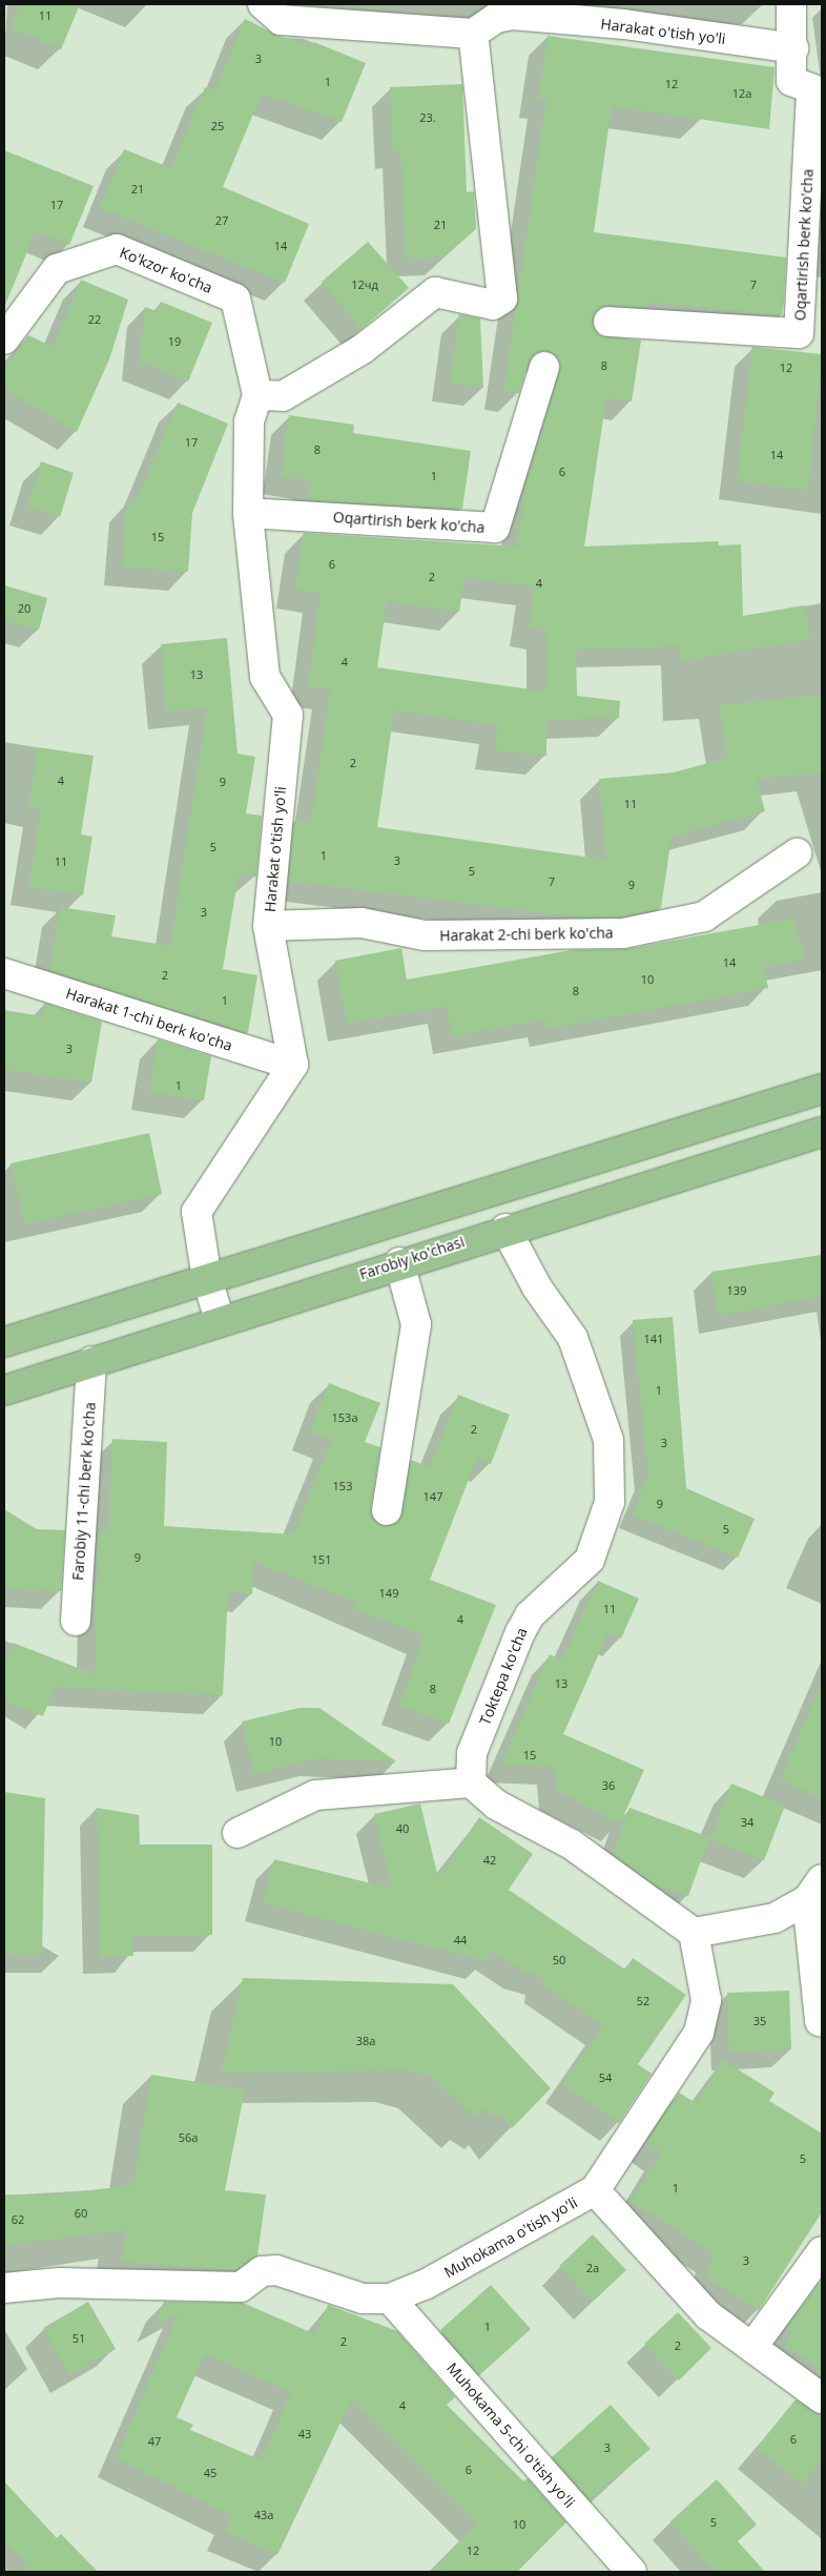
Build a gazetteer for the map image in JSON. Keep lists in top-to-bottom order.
{
  "streets": {
    "main road": ["Farobiy ko'chasi"],
    "street": [
      "Harakat o'tish yo'li",
      "Oqartirish berk ko'cha",
      "Ko'kzor ko'cha",
      "Harakat 2-chi berk ko'cha",
      "Harakat 1-chi berk ko'cha",
      "Farobiy 11-chi berk ko'cha",
      "Toktepa ko'cha",
      "Muhokama o'tish yo'li",
      "Muhokama 5-chi o'tish yo'li"
    ]
  },
  "crossings": [
    ["Harakat o'tish yo'li", "Oqartirish berk ko'cha"],
    ["Harakat o'tish yo'li", "Ko'kzor ko'cha"],
    ["Harakat o'tish yo'li", "Harakat 2-chi berk ko'cha"],
    ["Harakat o'tish yo'li", "Harakat 1-chi berk ko'cha"],
    ["Farobiy ko'chasi", "Farobiy 11-chi berk ko'cha"],
    ["Farobiy ko'chasi", "Toktepa ko'cha"],
    ["Muhokama o'tish yo'li", "Muhokama 5-chi o'tish yo'li"]
  ],
  "house_numbers": [
    "11",
    "3",
    "1",
    "12",
    "12a",
    "23.",
    "25",
    "21",
    "17",
    "27",
    "21",
    "14",
    "12чд",
    "7",
    "22",
    "19",
    "8",
    "12",
    "17",
    "8",
    "14",
    "6",
    "1",
    "15",
    "6",
    "2",
    "4",
    "20",
    "4",
    "13",
    "2",
    "4",
    "9",
    "11",
    "5",
    "1",
    "3",
    "11",
    "5",
    "7",
    "9",
    "3",
    "14",
    "2",
    "10",
    "8",
    "1",
    "3",
    "1",
    "139",
    "141",
    "1",
    "153a",
    "2",
    "3",
    "153",
    "147",
    "9",
    "5",
    "9",
    "151",
    "149",
    "11",
    "4",
    "13",
    "8",
    "10",
    "15",
    "36",
    "34",
    "40",
    "42",
    "44",
    "50",
    "52",
    "35",
    "38a",
    "54",
    "56a",
    "5",
    "1",
    "60",
    "62",
    "3",
    "2a",
    "1",
    "51",
    "2",
    "2",
    "4",
    "43",
    "6",
    "47",
    "3",
    "6",
    "45",
    "43a",
    "5",
    "10",
    "12"
  ]
}
